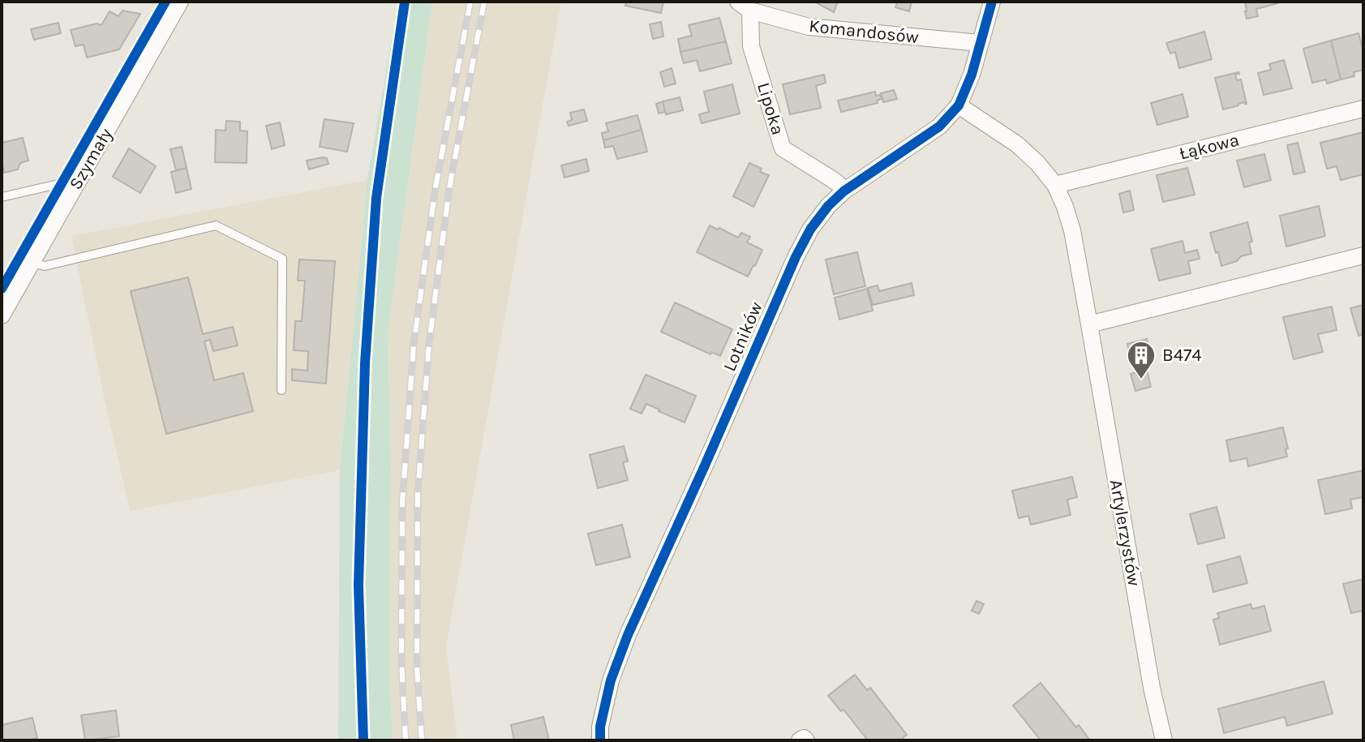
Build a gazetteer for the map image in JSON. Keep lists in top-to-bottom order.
{
  "streets": {
    "street": [
      "Komandosów",
      "Lipoka",
      "Łąkowa",
      "Szymały",
      "Lotników",
      "Artylerzystów"
    ]
  },
  "crossings": [
    ["Komandosów", "Lipoka"],
    ["Komandosów", "Lotników"],
    ["Lipoka", "Lotników"],
    ["Łąkowa", "Artylerzystów"],
    ["Lotników", "Artylerzystów"]
  ],
  "places": {
    "building": ["B474"]
  }
}
